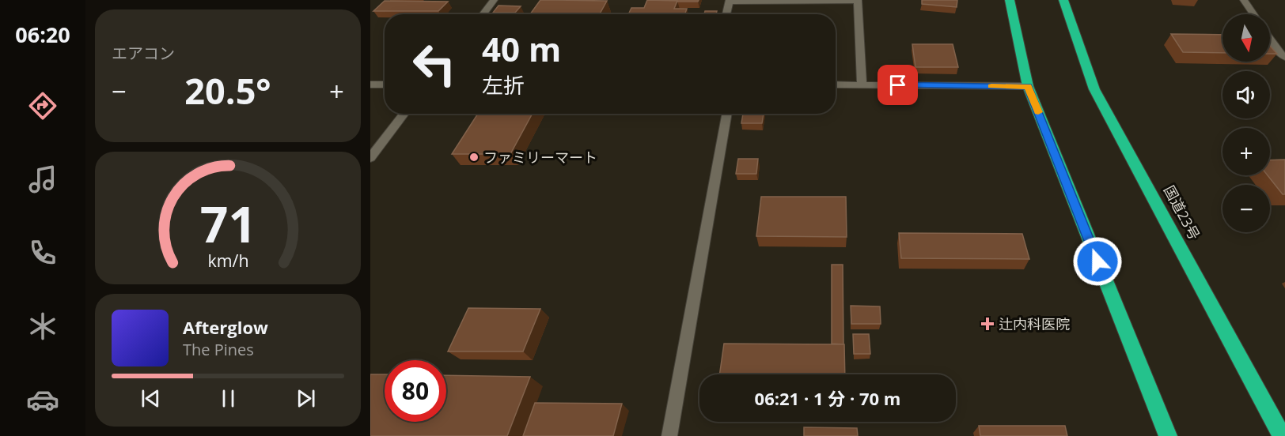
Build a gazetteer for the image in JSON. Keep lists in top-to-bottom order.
{
  "streets": {
    "highway": ["国道23号"]
  },
  "places": {
    "other": ["ファミリーマート"],
    "health": ["辻内科医院"]
  },
  "north": "bottom",
  "page": {
    "tabs": "06:20",
    "tile": "エアコン",
    "map_buttons": ["+", "−"],
    "turn": ["40 m", "左折"],
    "heat": ["−", "20.5°", "+"],
    "song": ["Afterglow", "The Pines"],
    "limit": "80",
    "trip": "06:21 · 1 分 · 70 m",
    "gauge": ["71", "km/h"]
  }
}
